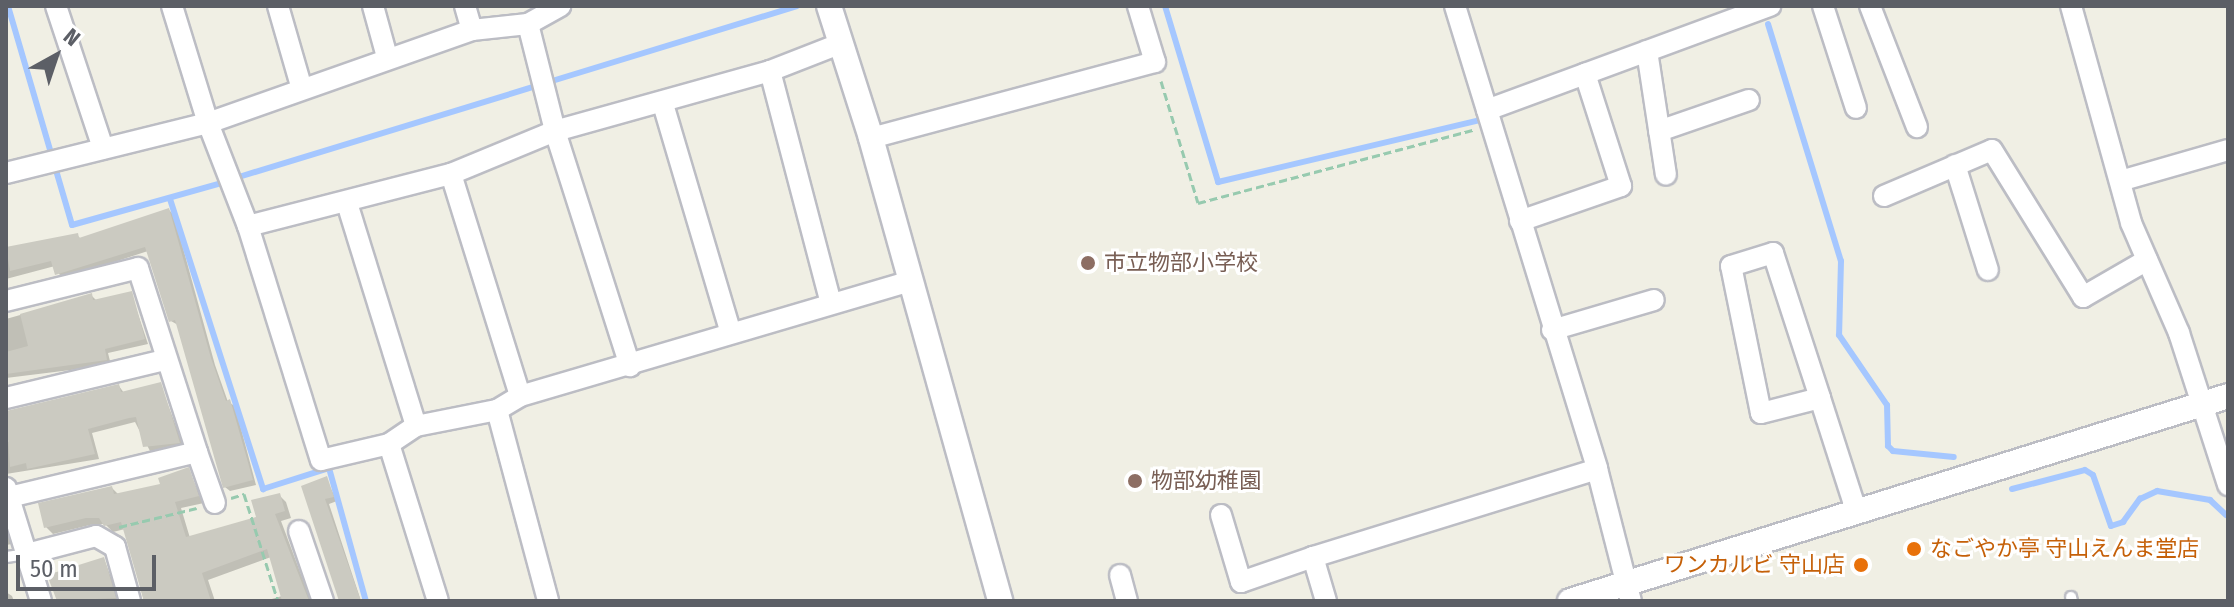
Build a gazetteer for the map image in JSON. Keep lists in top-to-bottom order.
{
  "places": [
    "市立物部小学校",
    "物部幼稚園",
    "なごやか亭 守山えんま堂店",
    "ワンカルビ 守山店"
  ],
  "scale_bar": "50 m",
  "north": "top right"
}
